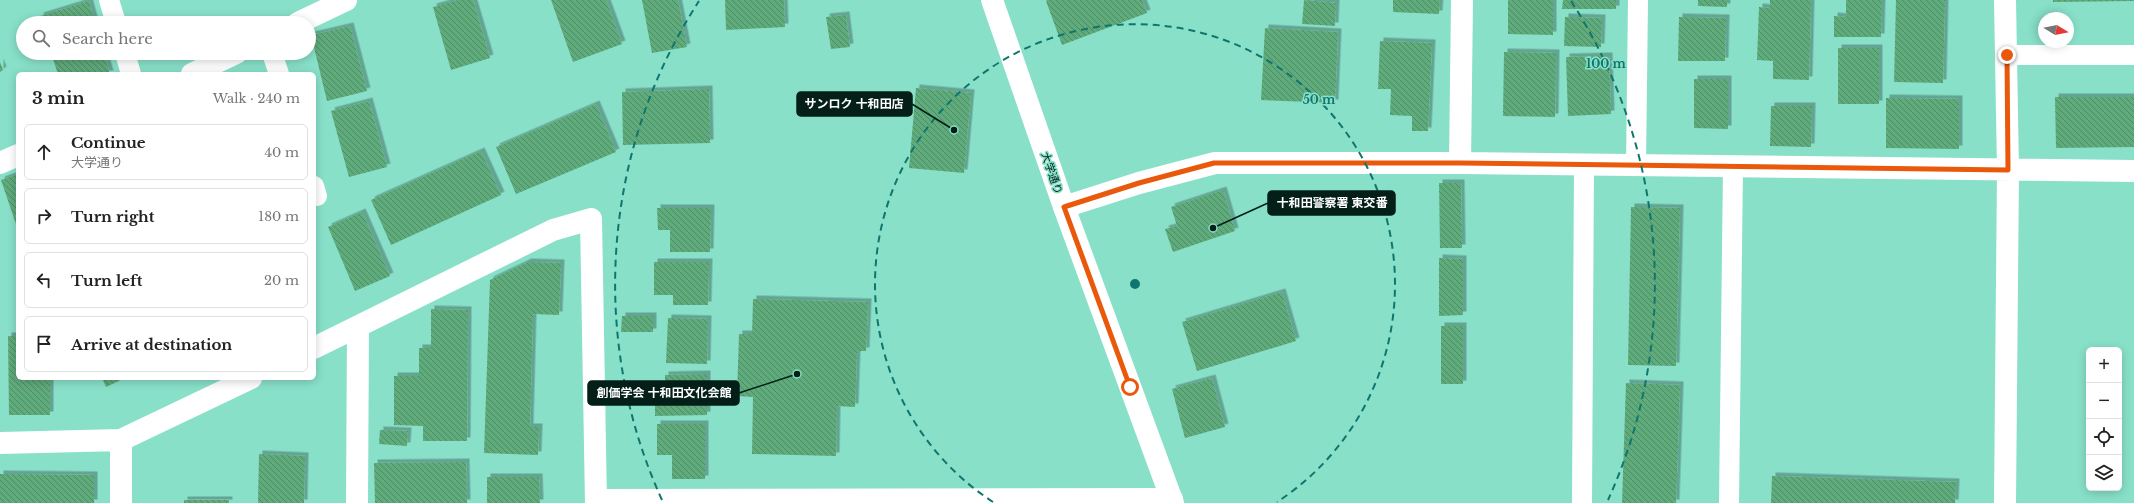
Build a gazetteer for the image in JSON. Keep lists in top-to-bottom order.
{
  "streets": {
    "street": ["大学通り"]
  },
  "places": ["サンロク 十和田店", "十和田警察署 東交番", "創価学会 十和田文化会館"],
  "north": "right",
  "page": {
    "search": "Search here",
    "heading": ["3 min", "Walk · 240 m"],
    "list": [
      ["Continue", "大学通り", "40 m"],
      ["Turn right", "180 m"],
      ["Turn left", "20 m"],
      "Arrive at destination"
    ],
    "map_buttons": ["+", "−"]
  },
  "rings": ["100 m", "50 m"]
}
